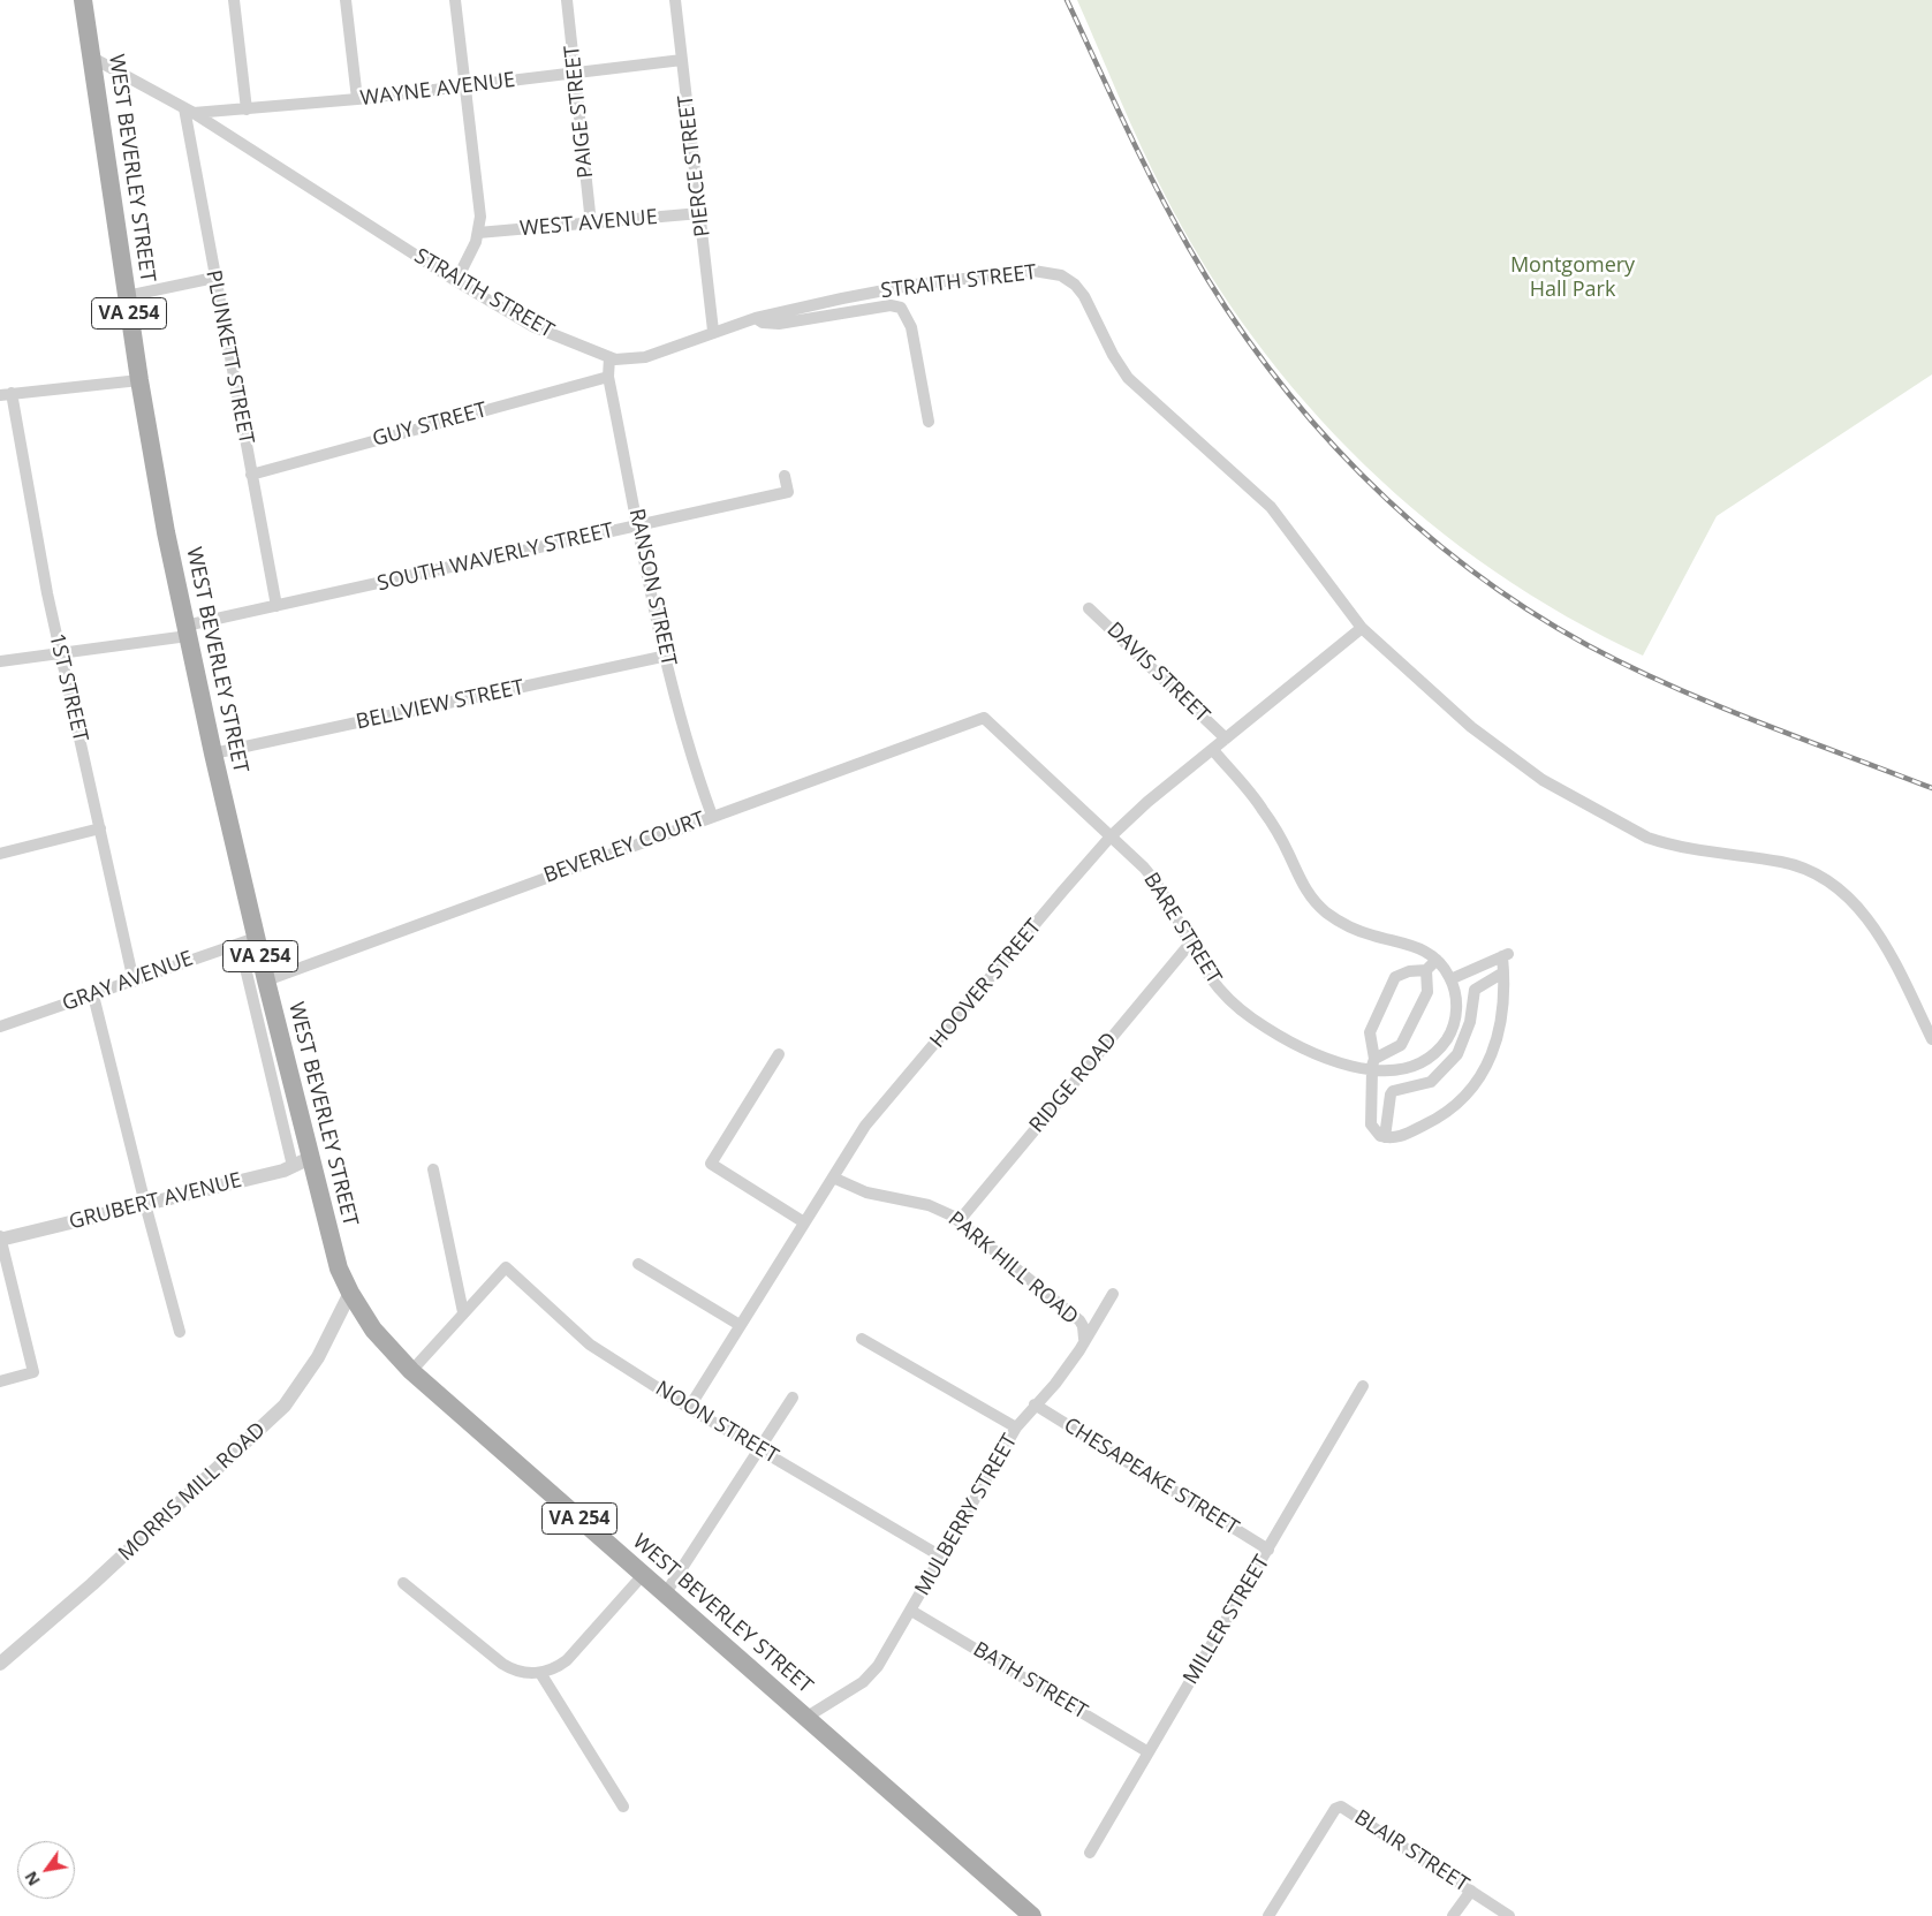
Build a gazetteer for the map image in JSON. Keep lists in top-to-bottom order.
{
  "streets": {
    "main road": ["WEST BEVERLEY STREET", "VA 254"],
    "street": [
      "WAYNE AVENUE",
      "PAIGE STREET",
      "PIERCE STREET",
      "WEST AVENUE",
      "STRAITH STREET",
      "PLUNKETT STREET",
      "GUY STREET",
      "SOUTH WAVERLY STREET",
      "RANSON STREET",
      "DAVIS STREET",
      "1ST STREET",
      "BELLVIEW STREET",
      "BEVERLEY COURT",
      "BARE STREET",
      "GRAY AVENUE",
      "HOOVER STREET",
      "RIDGE ROAD",
      "GRUBERT AVENUE",
      "PARK HILL ROAD",
      "NOON STREET",
      "CHESAPEAKE STREET",
      "MORRIS MILL ROAD",
      "MULBERRY STREET",
      "MILLER STREET",
      "BATH STREET",
      "BLAIR STREET"
    ]
  },
  "crossings": [
    ["WAYNE AVENUE", "PAIGE STREET"],
    ["WAYNE AVENUE", "PIERCE STREET"],
    ["WAYNE AVENUE", "STRAITH STREET"],
    ["WAYNE AVENUE", "PLUNKETT STREET"],
    ["PAIGE STREET", "WEST AVENUE"],
    ["PIERCE STREET", "WEST AVENUE"],
    ["PIERCE STREET", "STRAITH STREET"],
    ["WEST BEVERLEY STREET", "STRAITH STREET"],
    ["WEST BEVERLEY STREET", "SOUTH WAVERLY STREET"],
    ["WEST BEVERLEY STREET", "BELLVIEW STREET"],
    ["WEST BEVERLEY STREET", "BEVERLEY COURT"],
    ["WEST BEVERLEY STREET", "GRAY AVENUE"],
    ["WEST BEVERLEY STREET", "GRUBERT AVENUE"],
    ["WEST BEVERLEY STREET", "MORRIS MILL ROAD"],
    ["WEST BEVERLEY STREET", "MULBERRY STREET"],
    ["STRAITH STREET", "PLUNKETT STREET"],
    ["STRAITH STREET", "RANSON STREET"],
    ["STRAITH STREET", "HOOVER STREET"],
    ["PLUNKETT STREET", "GUY STREET"],
    ["PLUNKETT STREET", "SOUTH WAVERLY STREET"],
    ["GUY STREET", "RANSON STREET"],
    ["SOUTH WAVERLY STREET", "RANSON STREET"],
    ["SOUTH WAVERLY STREET", "1ST STREET"],
    ["RANSON STREET", "BELLVIEW STREET"],
    ["RANSON STREET", "BEVERLEY COURT"],
    ["DAVIS STREET", "BARE STREET"],
    ["DAVIS STREET", "HOOVER STREET"],
    ["1ST STREET", "GRAY AVENUE"],
    ["BEVERLEY COURT", "BARE STREET"],
    ["BARE STREET", "HOOVER STREET"],
    ["BARE STREET", "RIDGE ROAD"],
    ["HOOVER STREET", "PARK HILL ROAD"],
    ["HOOVER STREET", "NOON STREET"],
    ["RIDGE ROAD", "PARK HILL ROAD"],
    ["PARK HILL ROAD", "MULBERRY STREET"],
    ["NOON STREET", "MULBERRY STREET"],
    ["CHESAPEAKE STREET", "MULBERRY STREET"],
    ["CHESAPEAKE STREET", "MILLER STREET"],
    ["MULBERRY STREET", "BATH STREET"],
    ["MILLER STREET", "BATH STREET"]
  ],
  "parks": ["Montgomery Hall Park"],
  "north": "bottom left"
}
